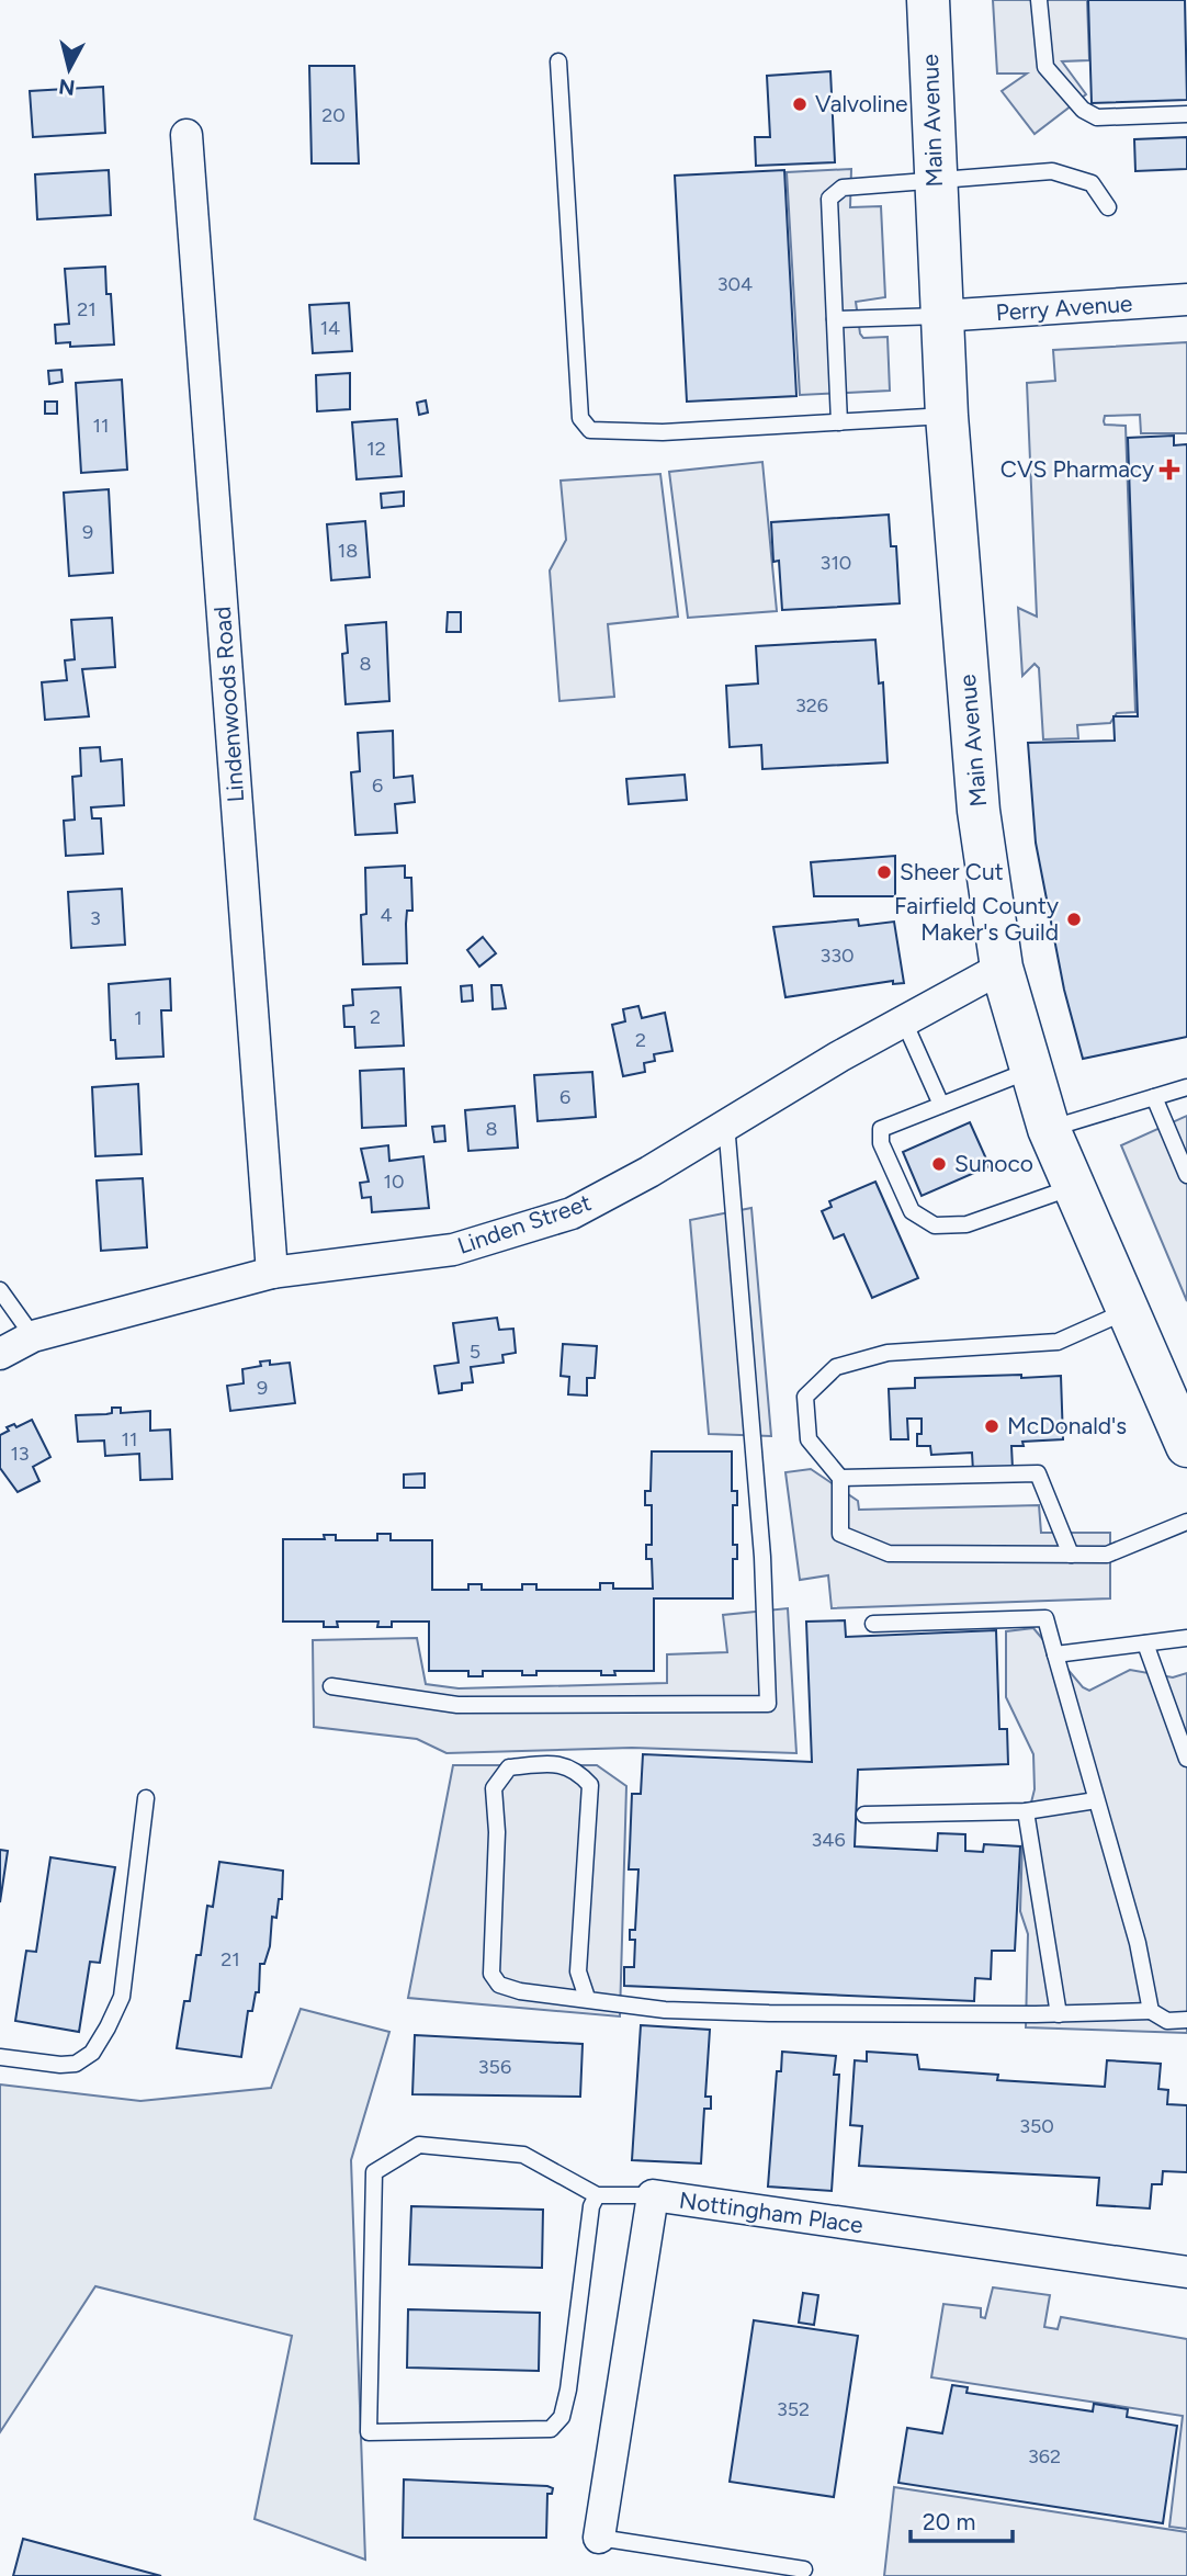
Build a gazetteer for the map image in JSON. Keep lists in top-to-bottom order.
{
  "streets": {
    "main road": ["Main Avenue"],
    "street": [
      "Perry Avenue",
      "Lindenwoods Road",
      "Linden Street",
      "Nottingham Place"
    ]
  },
  "crossings": [
    ["Main Avenue", "Perry Avenue"],
    ["Main Avenue", "Linden Street"],
    ["Lindenwoods Road", "Linden Street"]
  ],
  "places": {
    "other": [
      "Valvoline",
      "Sheer Cut",
      "Fairfield County Maker's Guild",
      "Sunoco",
      "McDonald's"
    ],
    "health": ["CVS Pharmacy"]
  },
  "house_numbers": [
    "20",
    "304",
    "21",
    "14",
    "11",
    "12",
    "9",
    "18",
    "310",
    "8",
    "326",
    "6",
    "4",
    "3",
    "330",
    "2",
    "1",
    "2",
    "6",
    "8",
    "10",
    "5",
    "9",
    "11",
    "13",
    "346",
    "21",
    "356",
    "350",
    "352",
    "362"
  ],
  "scale_bar": "20 m",
  "north": "bottom"
}
